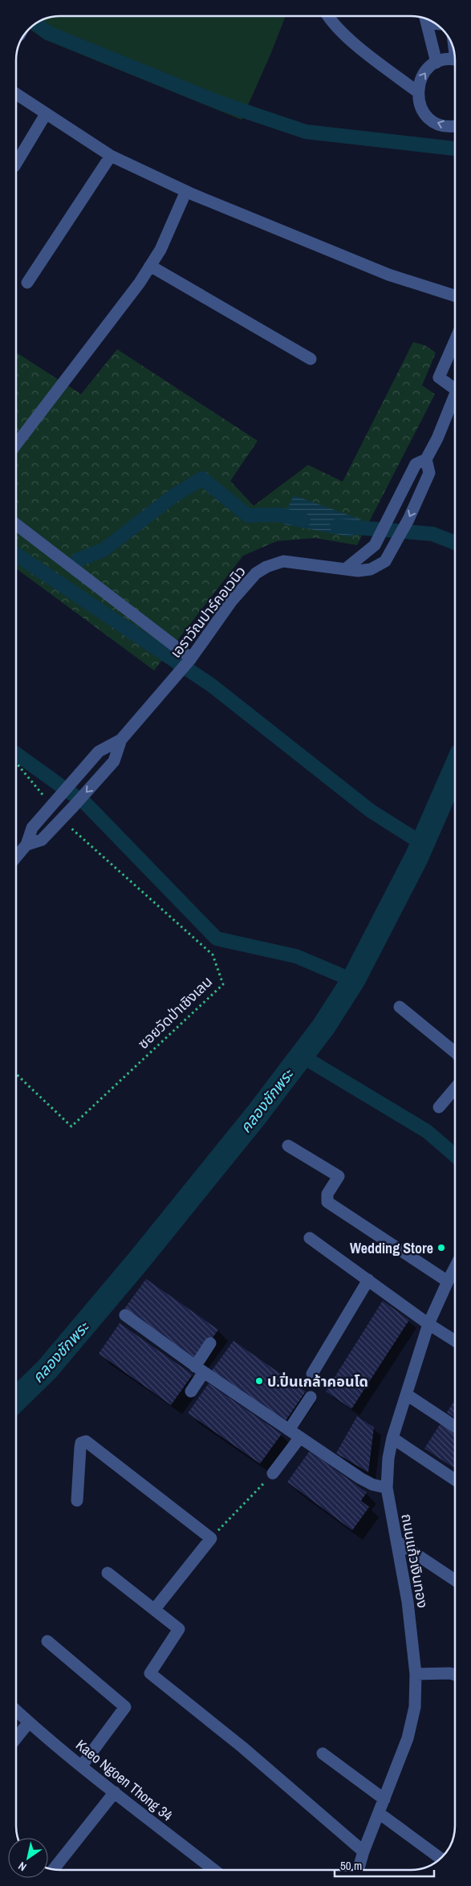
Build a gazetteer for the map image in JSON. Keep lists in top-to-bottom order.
{
  "streets": {
    "street": ["เอราวัณปาร์คอเวนิว", "ถนนแก้วเงินทอง", "Kaeo Ngoen Thong 34"],
    "path": ["ซอยวัดป่าเชิงเลน"]
  },
  "water": ["คลองชักพระ"],
  "places": ["Wedding Store", "ป.ปิ่นเกล้าคอนโด"],
  "scale_bar": "50 m",
  "north": "bottom left"
}
